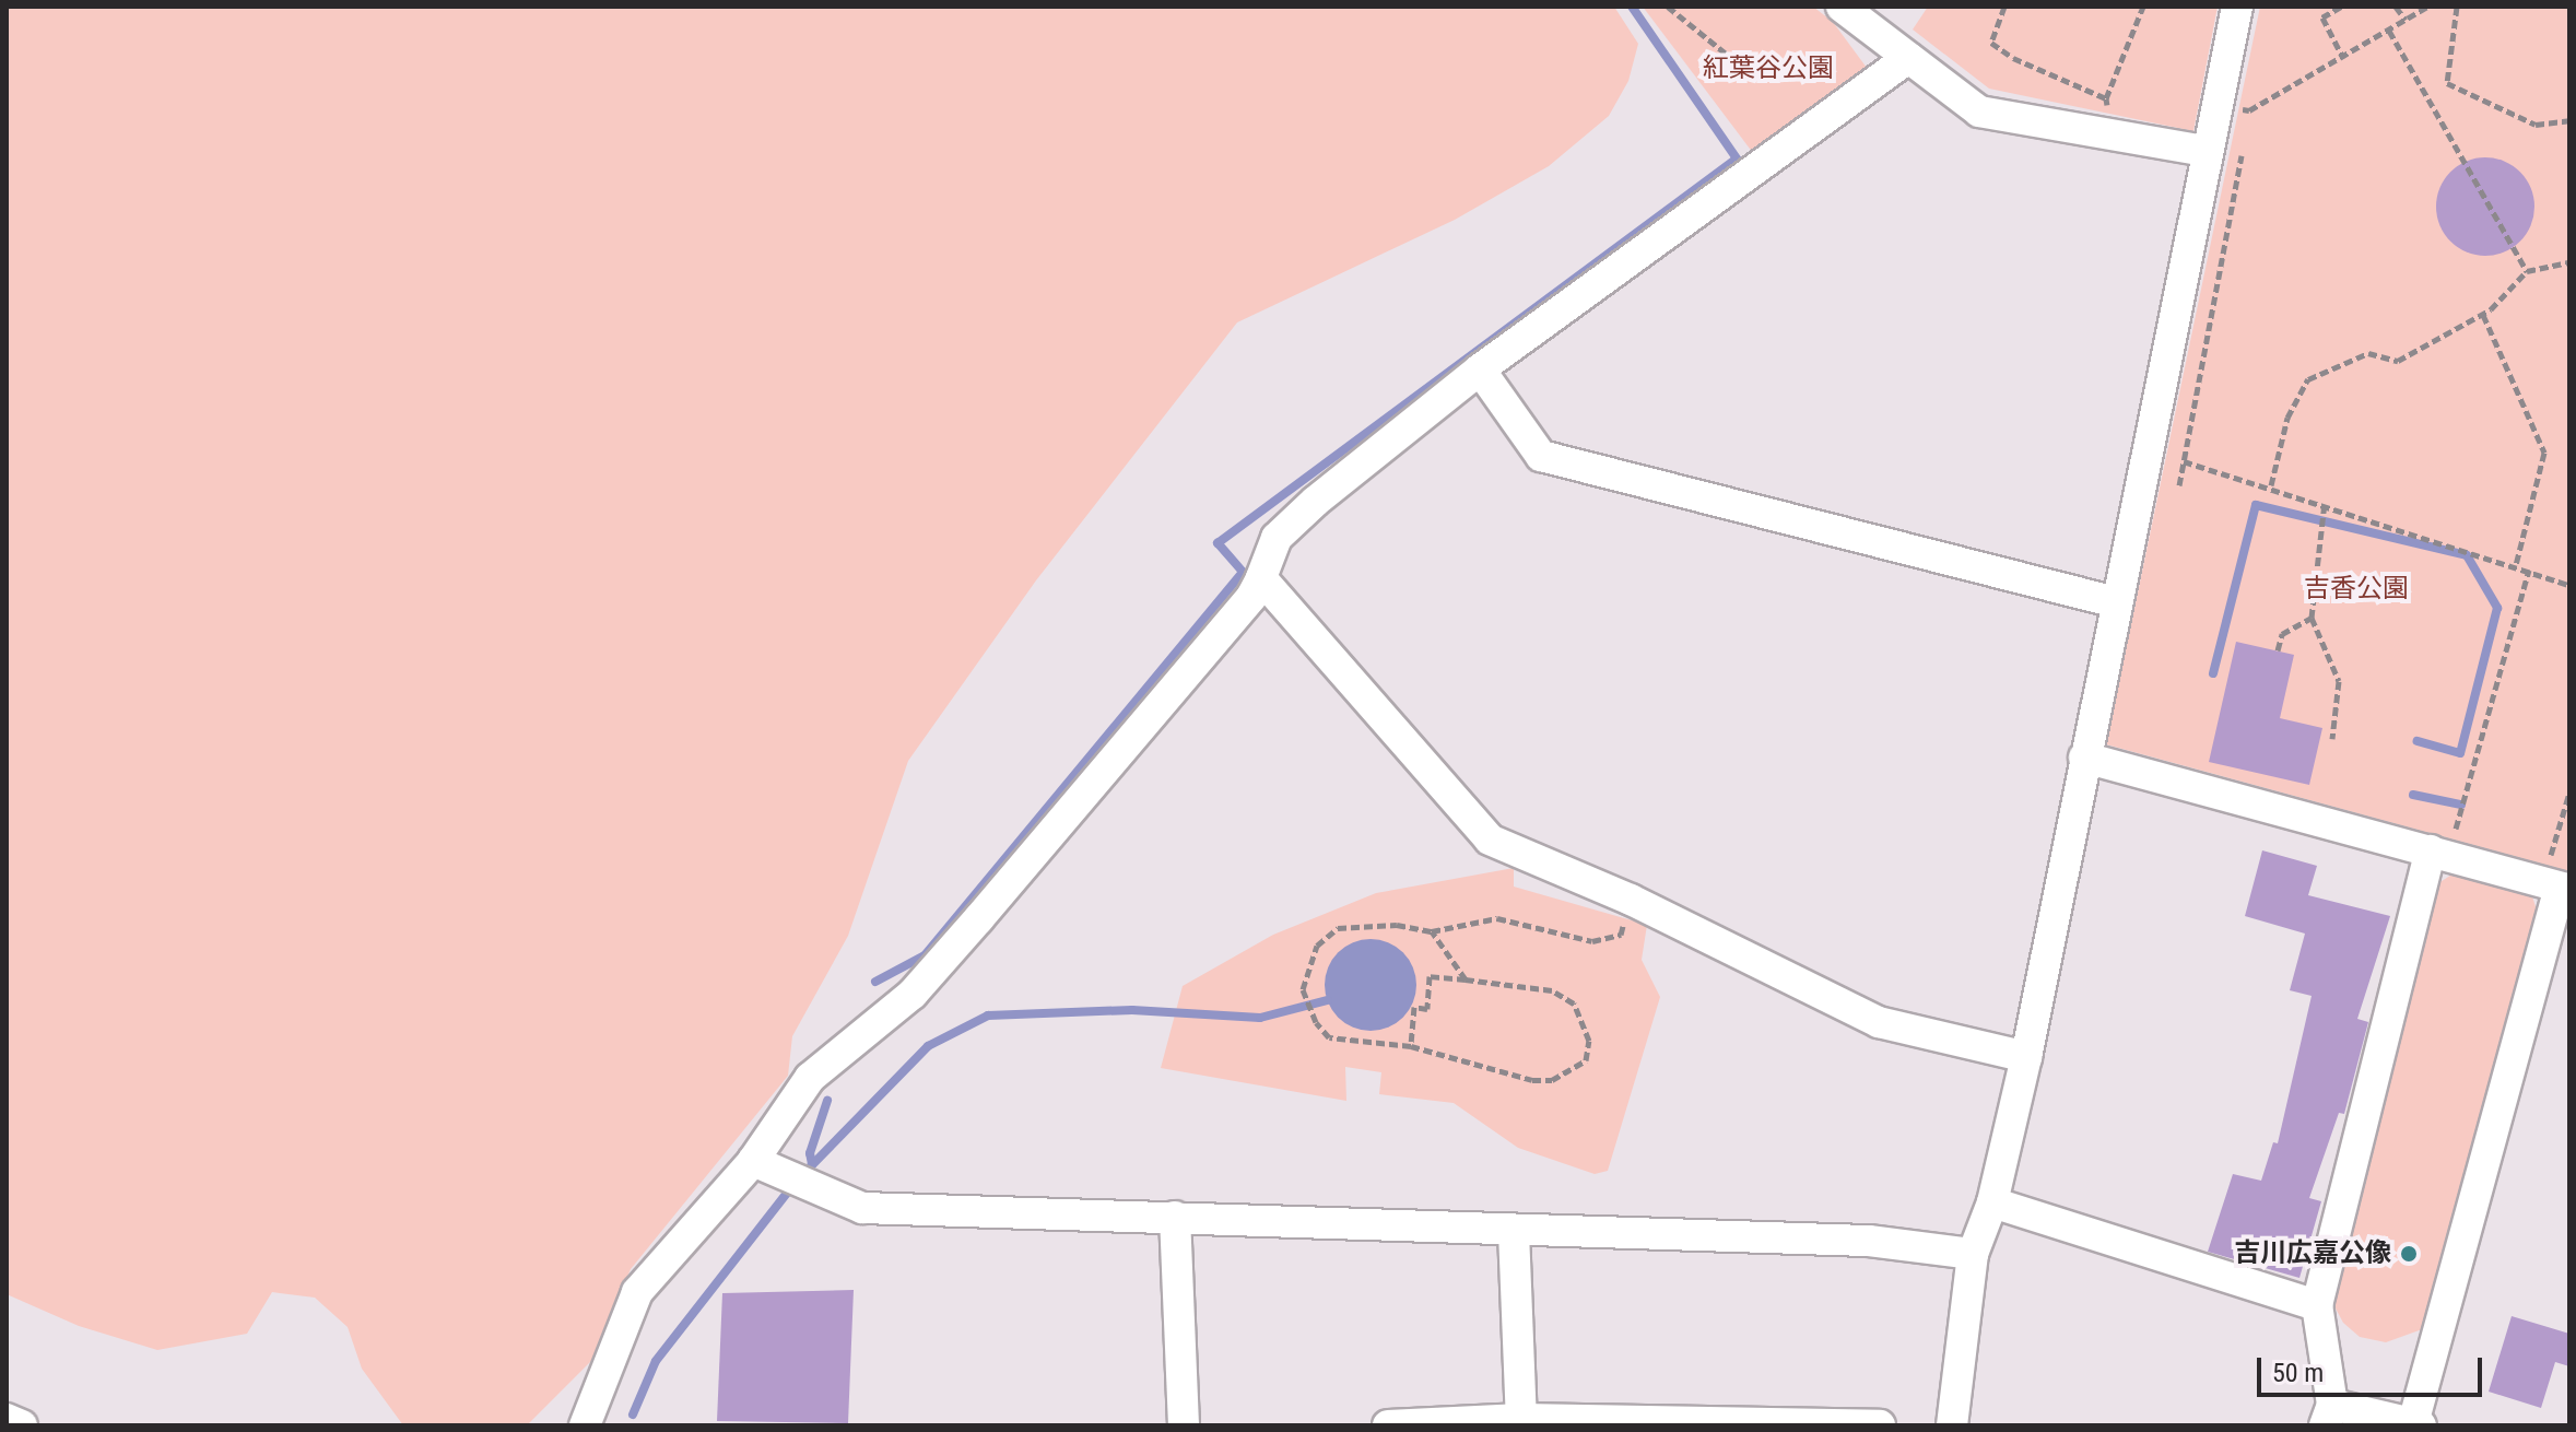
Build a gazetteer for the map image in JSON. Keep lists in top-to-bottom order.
{
  "parks": ["紅葉谷公園", "吉香公園"],
  "places": ["吉川広嘉公像"],
  "scale_bar": "50 m"
}
